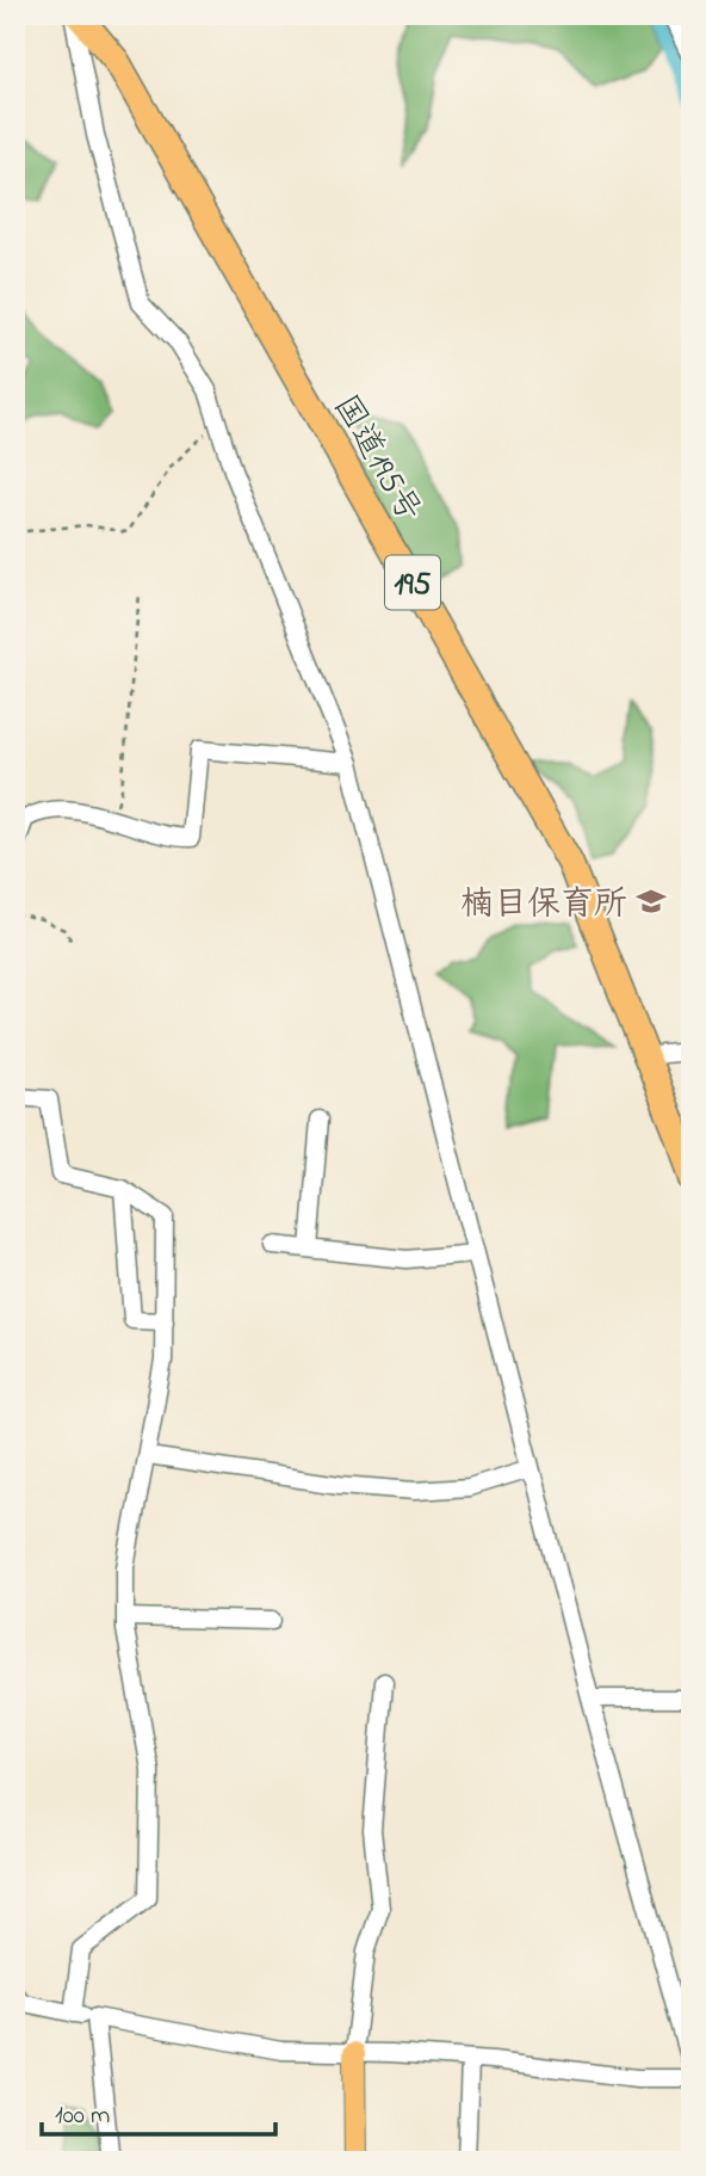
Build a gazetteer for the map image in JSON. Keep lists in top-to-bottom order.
{
  "streets": {
    "highway": ["国道195号", "195"]
  },
  "places": {
    "school or university": ["楠目保育所"]
  },
  "scale_bar": "100 m"
}
